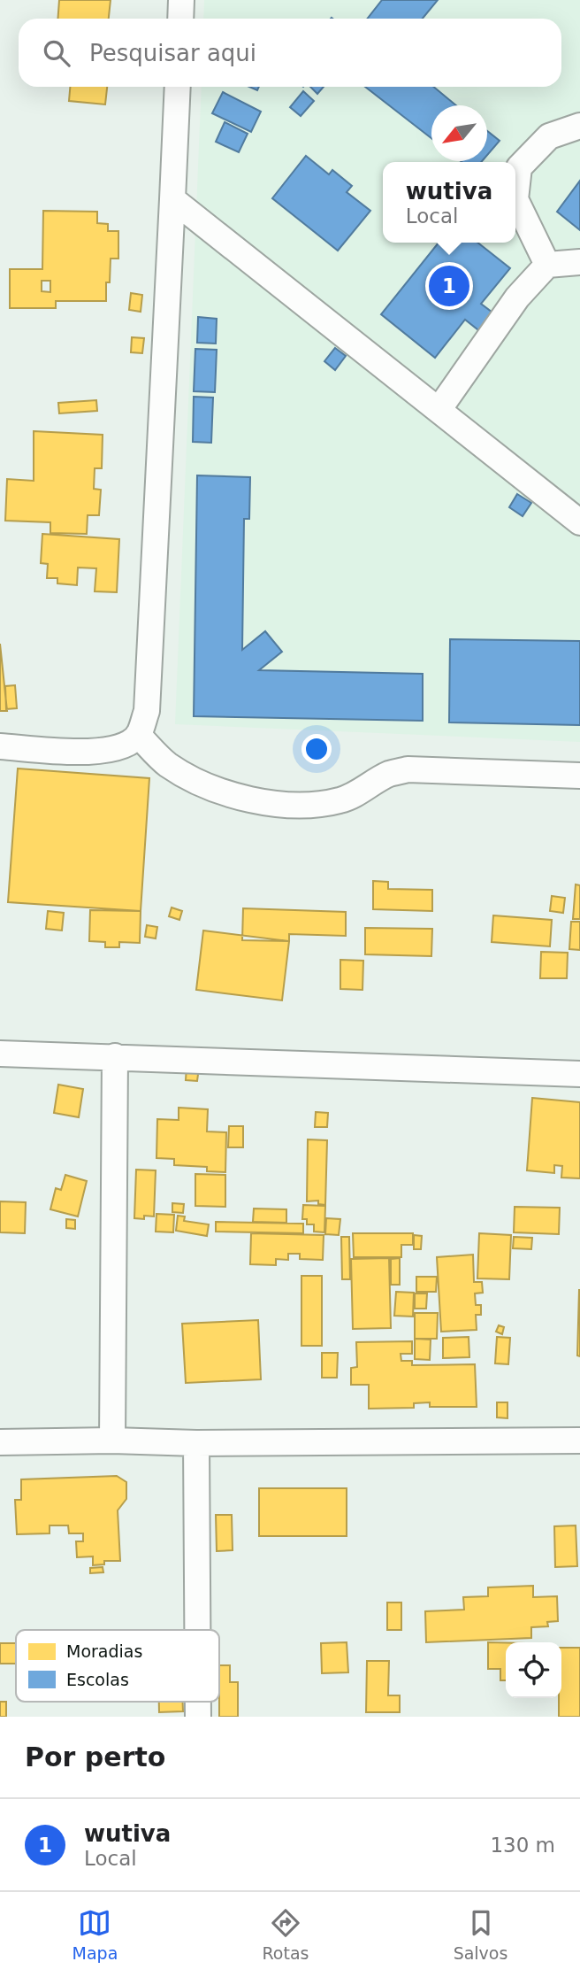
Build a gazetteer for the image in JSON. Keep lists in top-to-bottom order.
{
  "legend": ["Moradias", "Escolas"],
  "north": "bottom left",
  "page": {
    "search": "Pesquisar aqui",
    "popup": ["wutiva", "Local"],
    "pins": "1",
    "heading": "Por perto",
    "list": [
      {
        "mark": "1",
        "name": "wutiva",
        "note": "Local",
        "value": "130 m"
      }
    ],
    "nav": ["Mapa", "Rotas", "Salvos"]
  }
}
